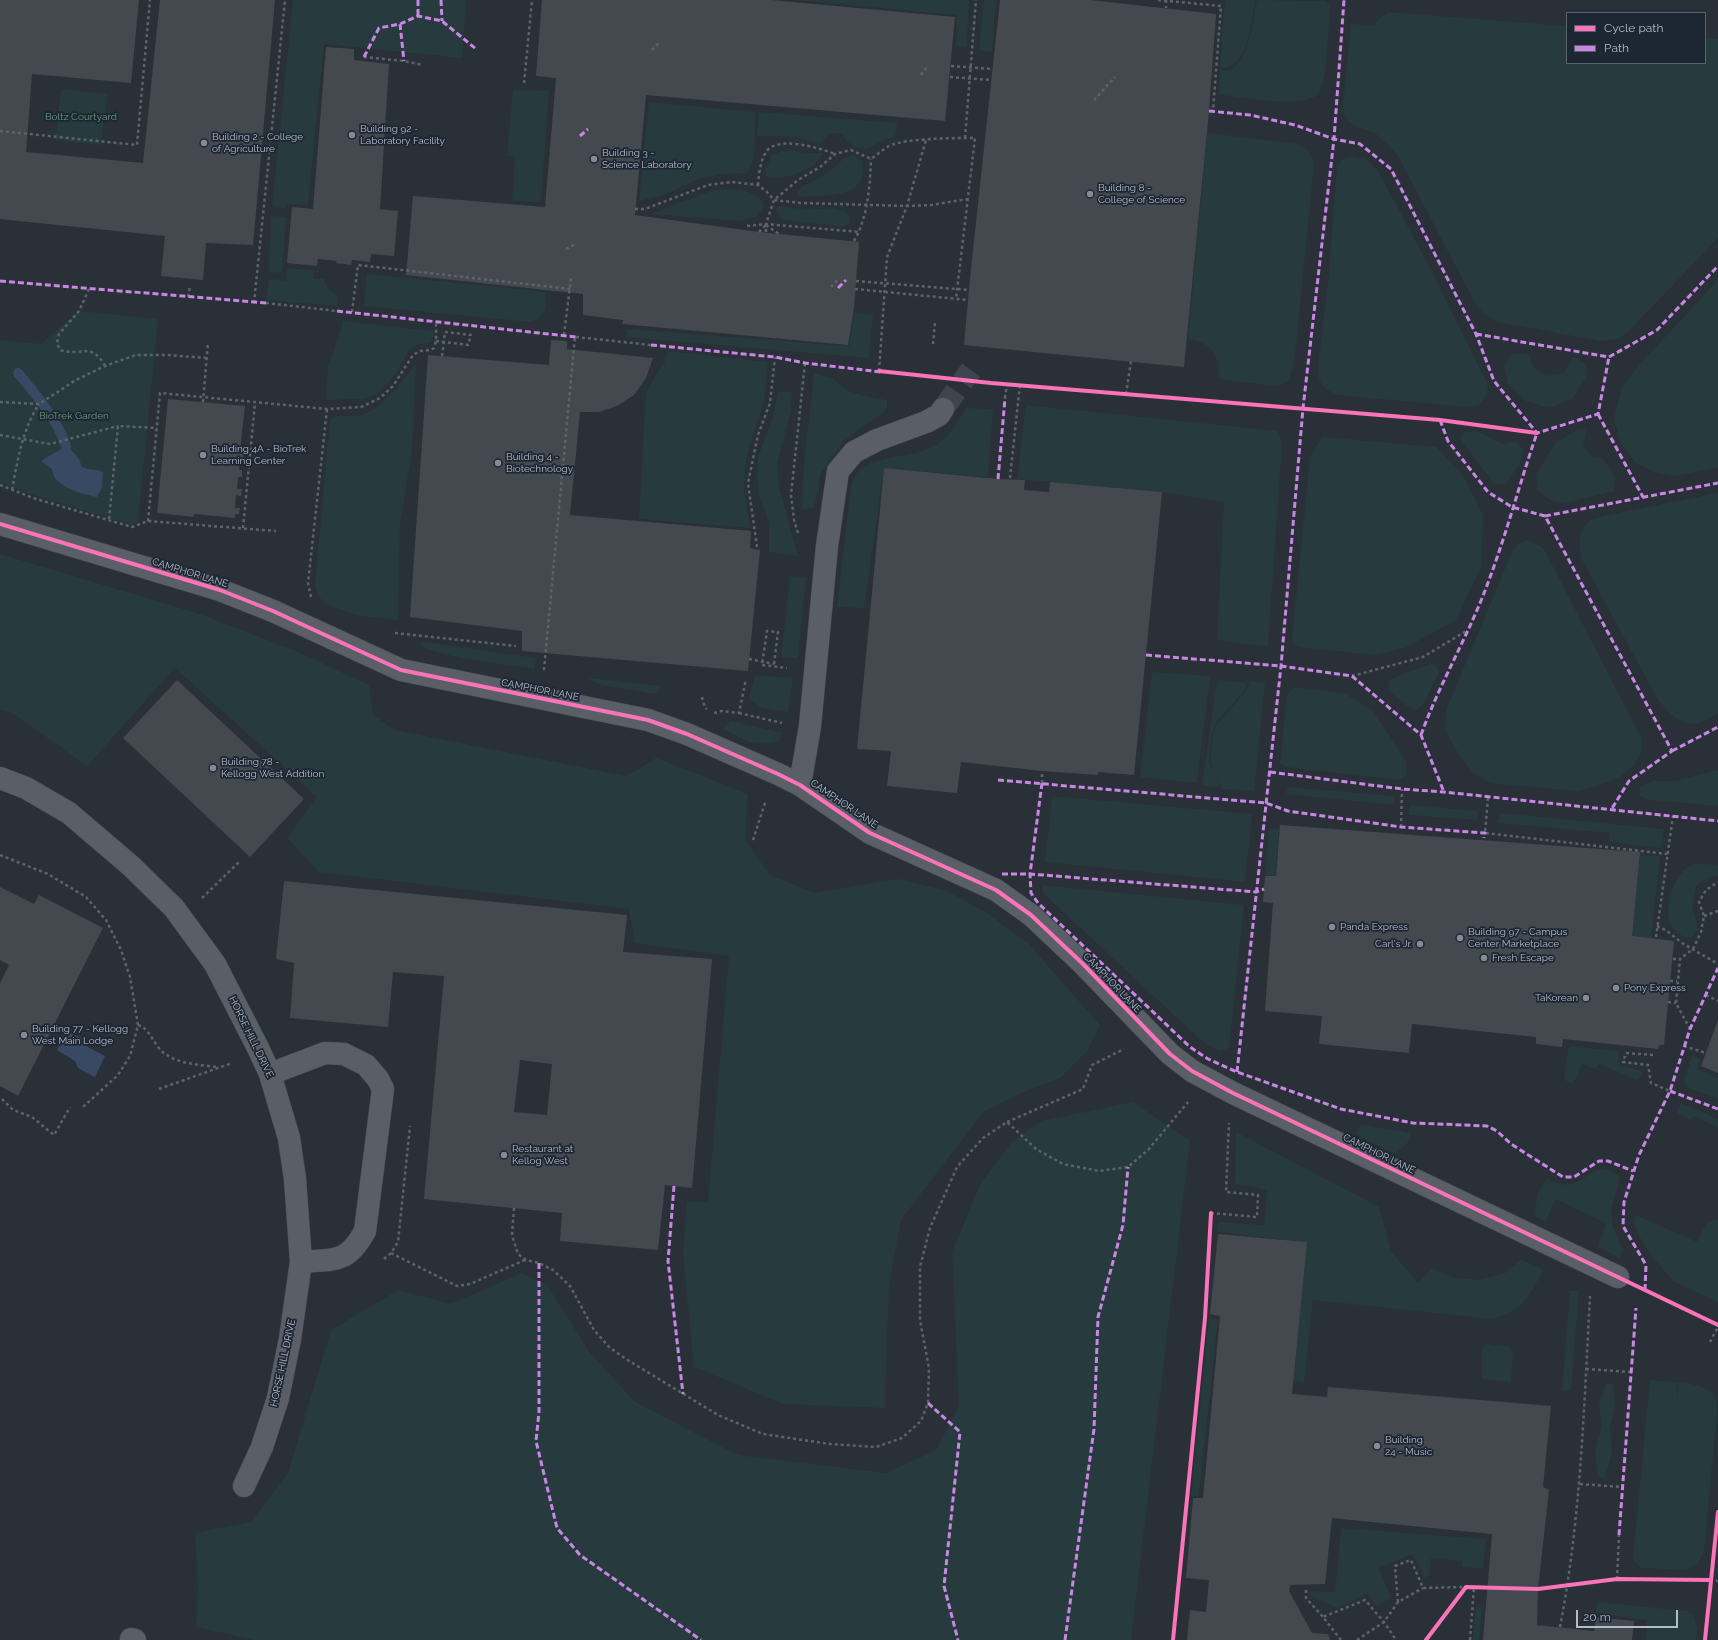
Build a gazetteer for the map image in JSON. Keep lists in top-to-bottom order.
{
  "streets": {
    "street": ["CAMPHOR LANE", "HORSE HILL DRIVE"]
  },
  "parks": ["Boltz Courtyard", "BioTrek Garden"],
  "places": [
    "Building 92 - Laboratory Facility",
    "Building 2 - College of Agriculture",
    "Building 3 - Science Laboratory",
    "Building 8 - College of Science",
    "Building 4A - BioTrek Learning Center",
    "Building 4 - Biotechnology",
    "Building 78 - Kellogg West Addition",
    "Panda Express",
    "Building 97 - Campus Center Marketplace",
    "Carl's Jr.",
    "Fresh Escape",
    "Pony Express",
    "TaKorean",
    "Building 77 - Kellogg West Main Lodge",
    "Restaurant at Kellog West",
    "Building 24 - Music"
  ],
  "legend": ["Cycle path", "Path"],
  "scale_bar": "20 m"
}
